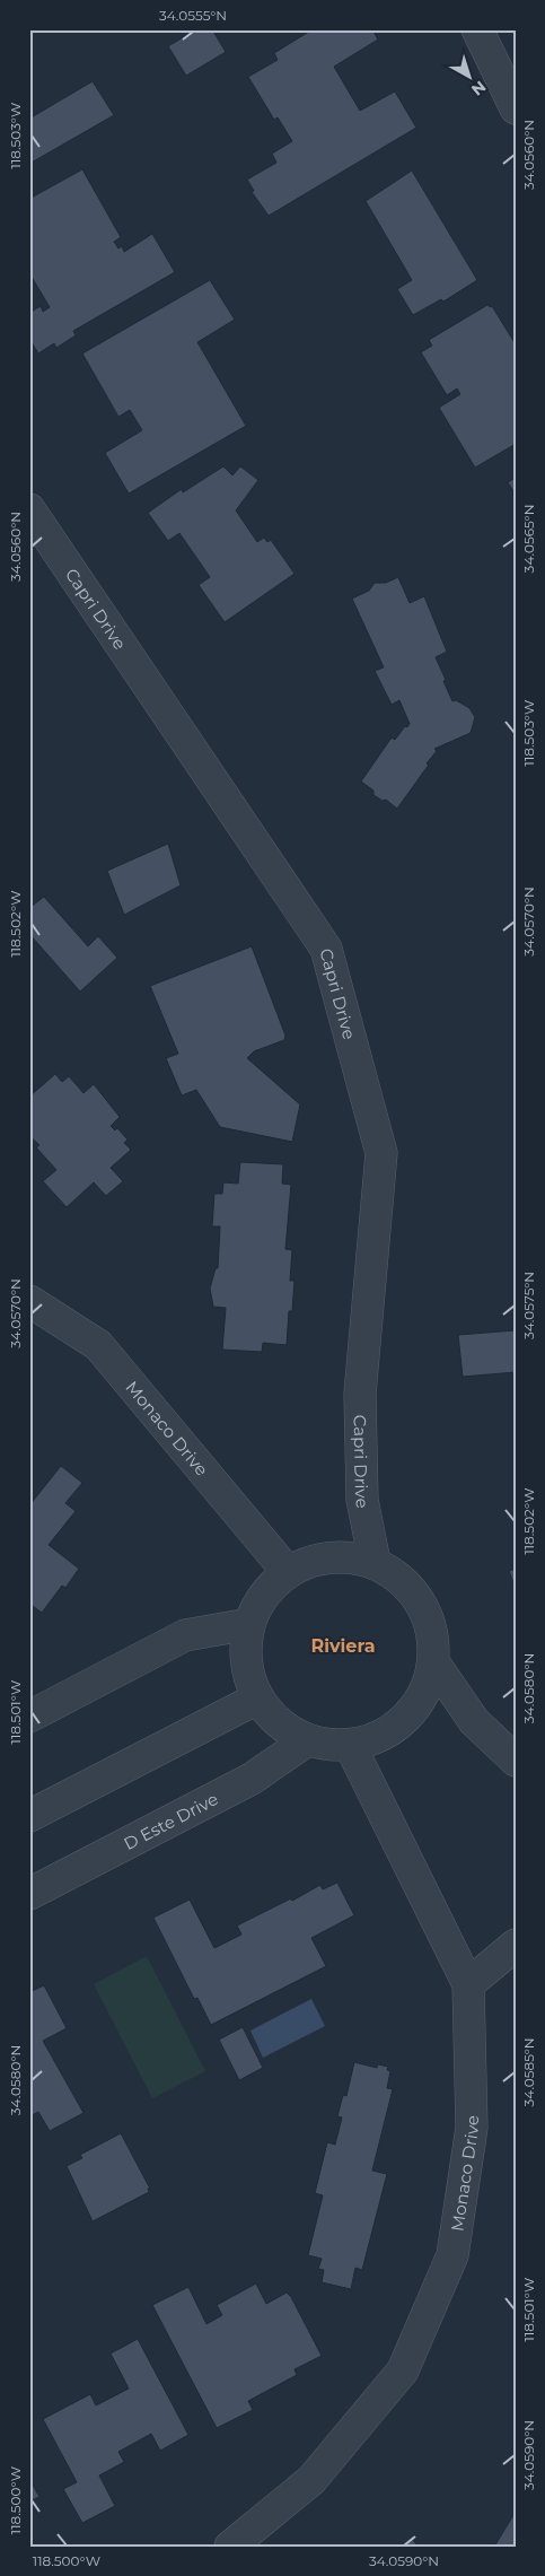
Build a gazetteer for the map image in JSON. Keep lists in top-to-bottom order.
{
  "streets": {
    "street": ["Capri Drive", "Monaco Drive", "D Este Drive"]
  },
  "crossings": [
    ["Capri Drive", "Monaco Drive"],
    ["Capri Drive", "D Este Drive"],
    ["Monaco Drive", "D Este Drive"]
  ],
  "districts": ["Riviera"],
  "north": "bottom right",
  "coordinates": [
    "34.0555°N",
    "118.503°W",
    "34.0560°N",
    "34.0565°N",
    "34.0570°N",
    "118.502°W",
    "34.0575°N",
    "34.0580°N",
    "118.501°W",
    "34.0585°N",
    "34.0590°N",
    "118.500°W"
  ]
}
